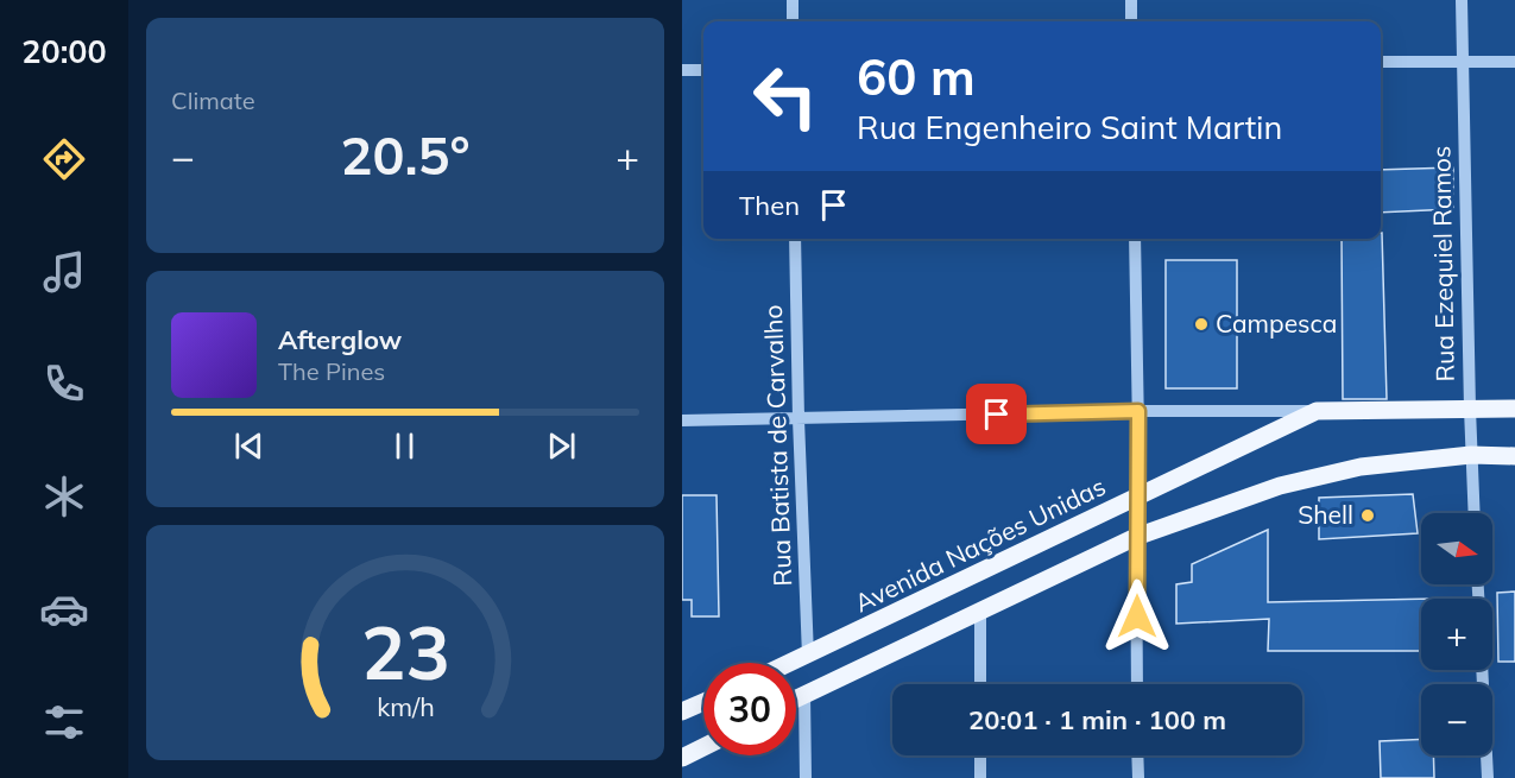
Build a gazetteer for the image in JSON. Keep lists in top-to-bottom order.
{
  "streets": {
    "main road": ["Avenida Nações Unidas"],
    "street": ["Rua Ezequiel Ramos", "Rua Batista de Carvalho"]
  },
  "crossings": [
    ["Rua Ezequiel Ramos", "Avenida Nações Unidas"],
    ["Rua Batista de Carvalho", "Avenida Nações Unidas"]
  ],
  "places": ["Campesca", "Shell"],
  "north": "right",
  "page": {
    "tabs": "20:00",
    "tile": "Climate",
    "turn": ["60 m", "Rua Engenheiro Saint Martin"],
    "heat": ["−", "20.5°", "+"],
    "then": "Then",
    "song": ["Afterglow", "The Pines"],
    "map_buttons": ["+", "−"],
    "limit": "30",
    "trip": "20:01 · 1 min · 100 m",
    "gauge": ["23", "km/h"]
  }
}
